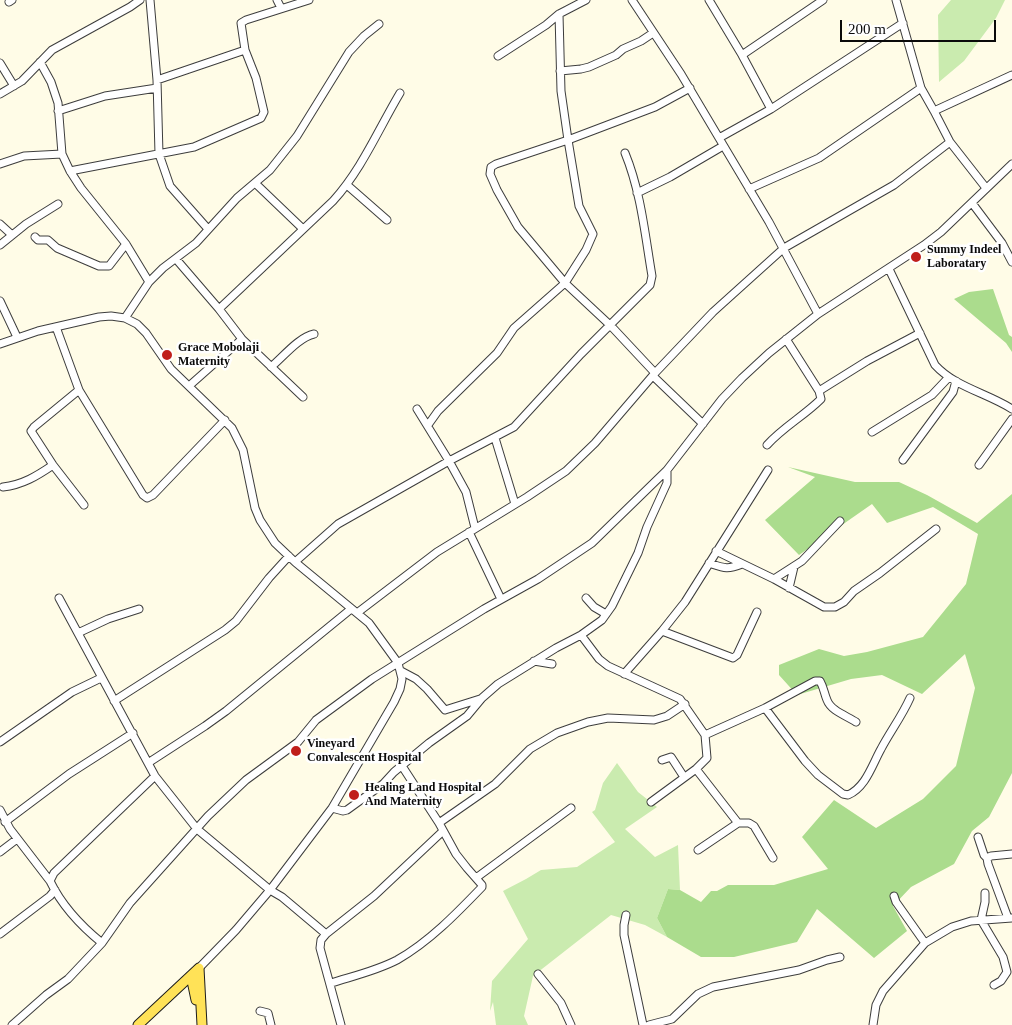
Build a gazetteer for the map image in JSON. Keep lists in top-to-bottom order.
{
  "places": [
    "Summy Indeel Laboratary",
    "Grace Mobolaji Maternity",
    "Vineyard Convalescent Hospital",
    "Healing Land Hospital And Maternity"
  ],
  "scale_bar": "200 m"
}
